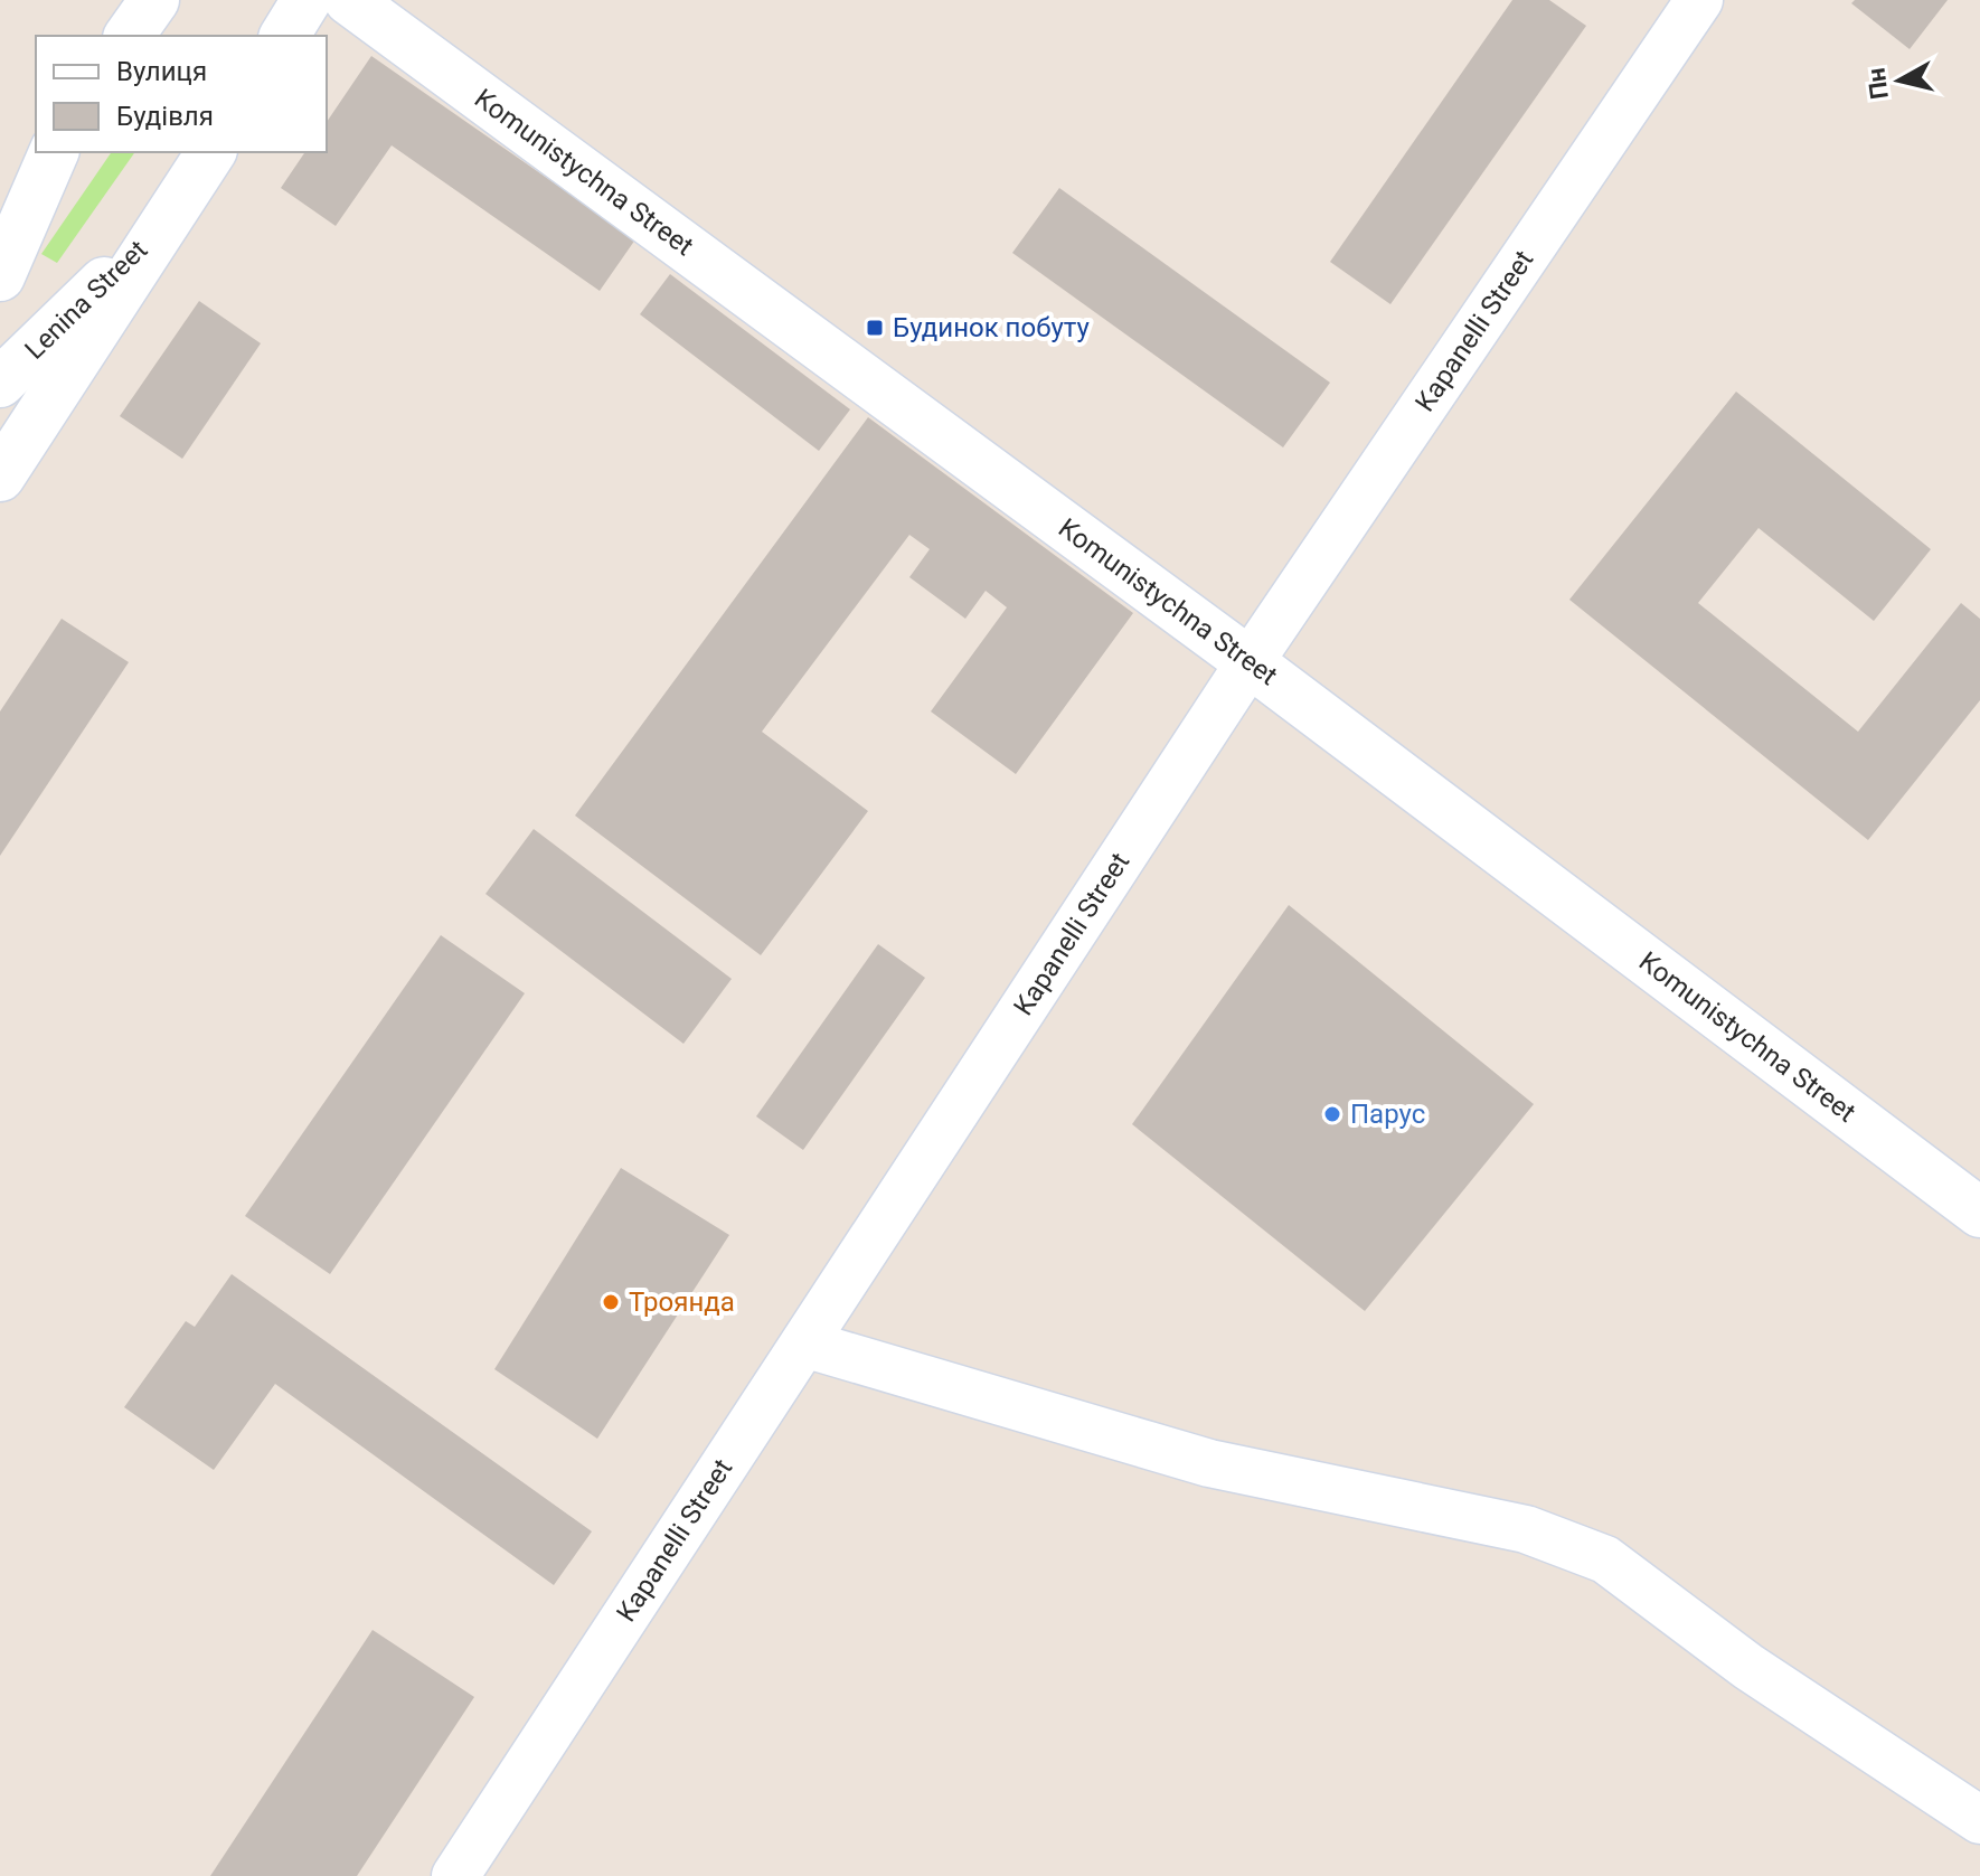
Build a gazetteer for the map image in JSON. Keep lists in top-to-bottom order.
{
  "streets": {
    "main road": ["Komunistychna Street", "Lenina Street"],
    "street": ["Kapanelli Street"]
  },
  "crossings": [
    ["Komunistychna Street", "Kapanelli Street"]
  ],
  "places": {
    "transit": ["Будинок побуту"],
    "other": ["Парус", "Троянда"]
  },
  "legend": ["Вулиця", "Будівля"],
  "north": "left"
}
